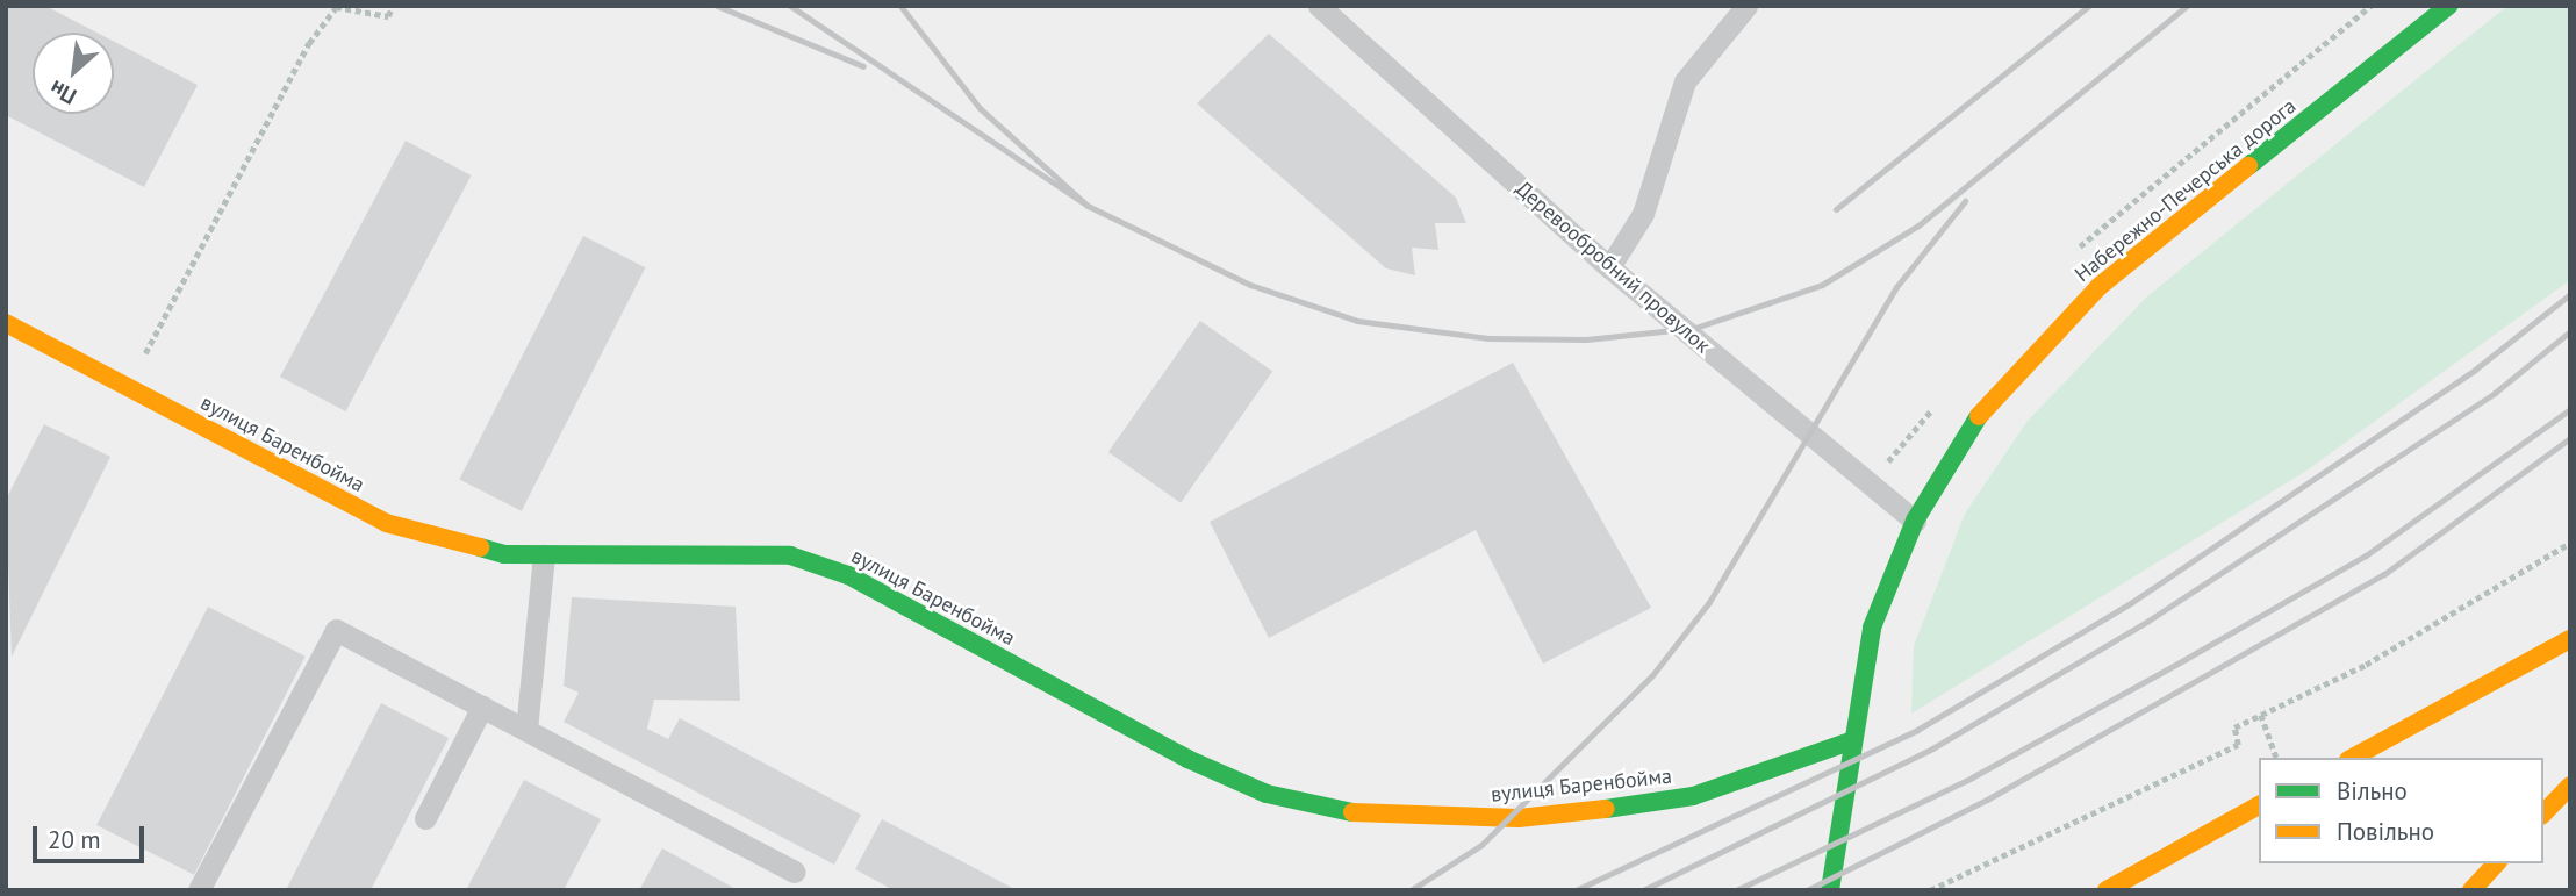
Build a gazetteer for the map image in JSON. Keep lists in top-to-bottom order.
{
  "streets": {
    "street": ["Набережно-Печерська дорога", "вулиця Баренбойма"],
    "lane": ["Деревообробний провулок"]
  },
  "crossings": [
    ["Набережно-Печерська дорога", "Деревообробний провулок"],
    ["Набережно-Печерська дорога", "вулиця Баренбойма"]
  ],
  "legend": ["Вільно", "Повільно"],
  "scale_bar": "20 m",
  "north": "bottom left"
}
